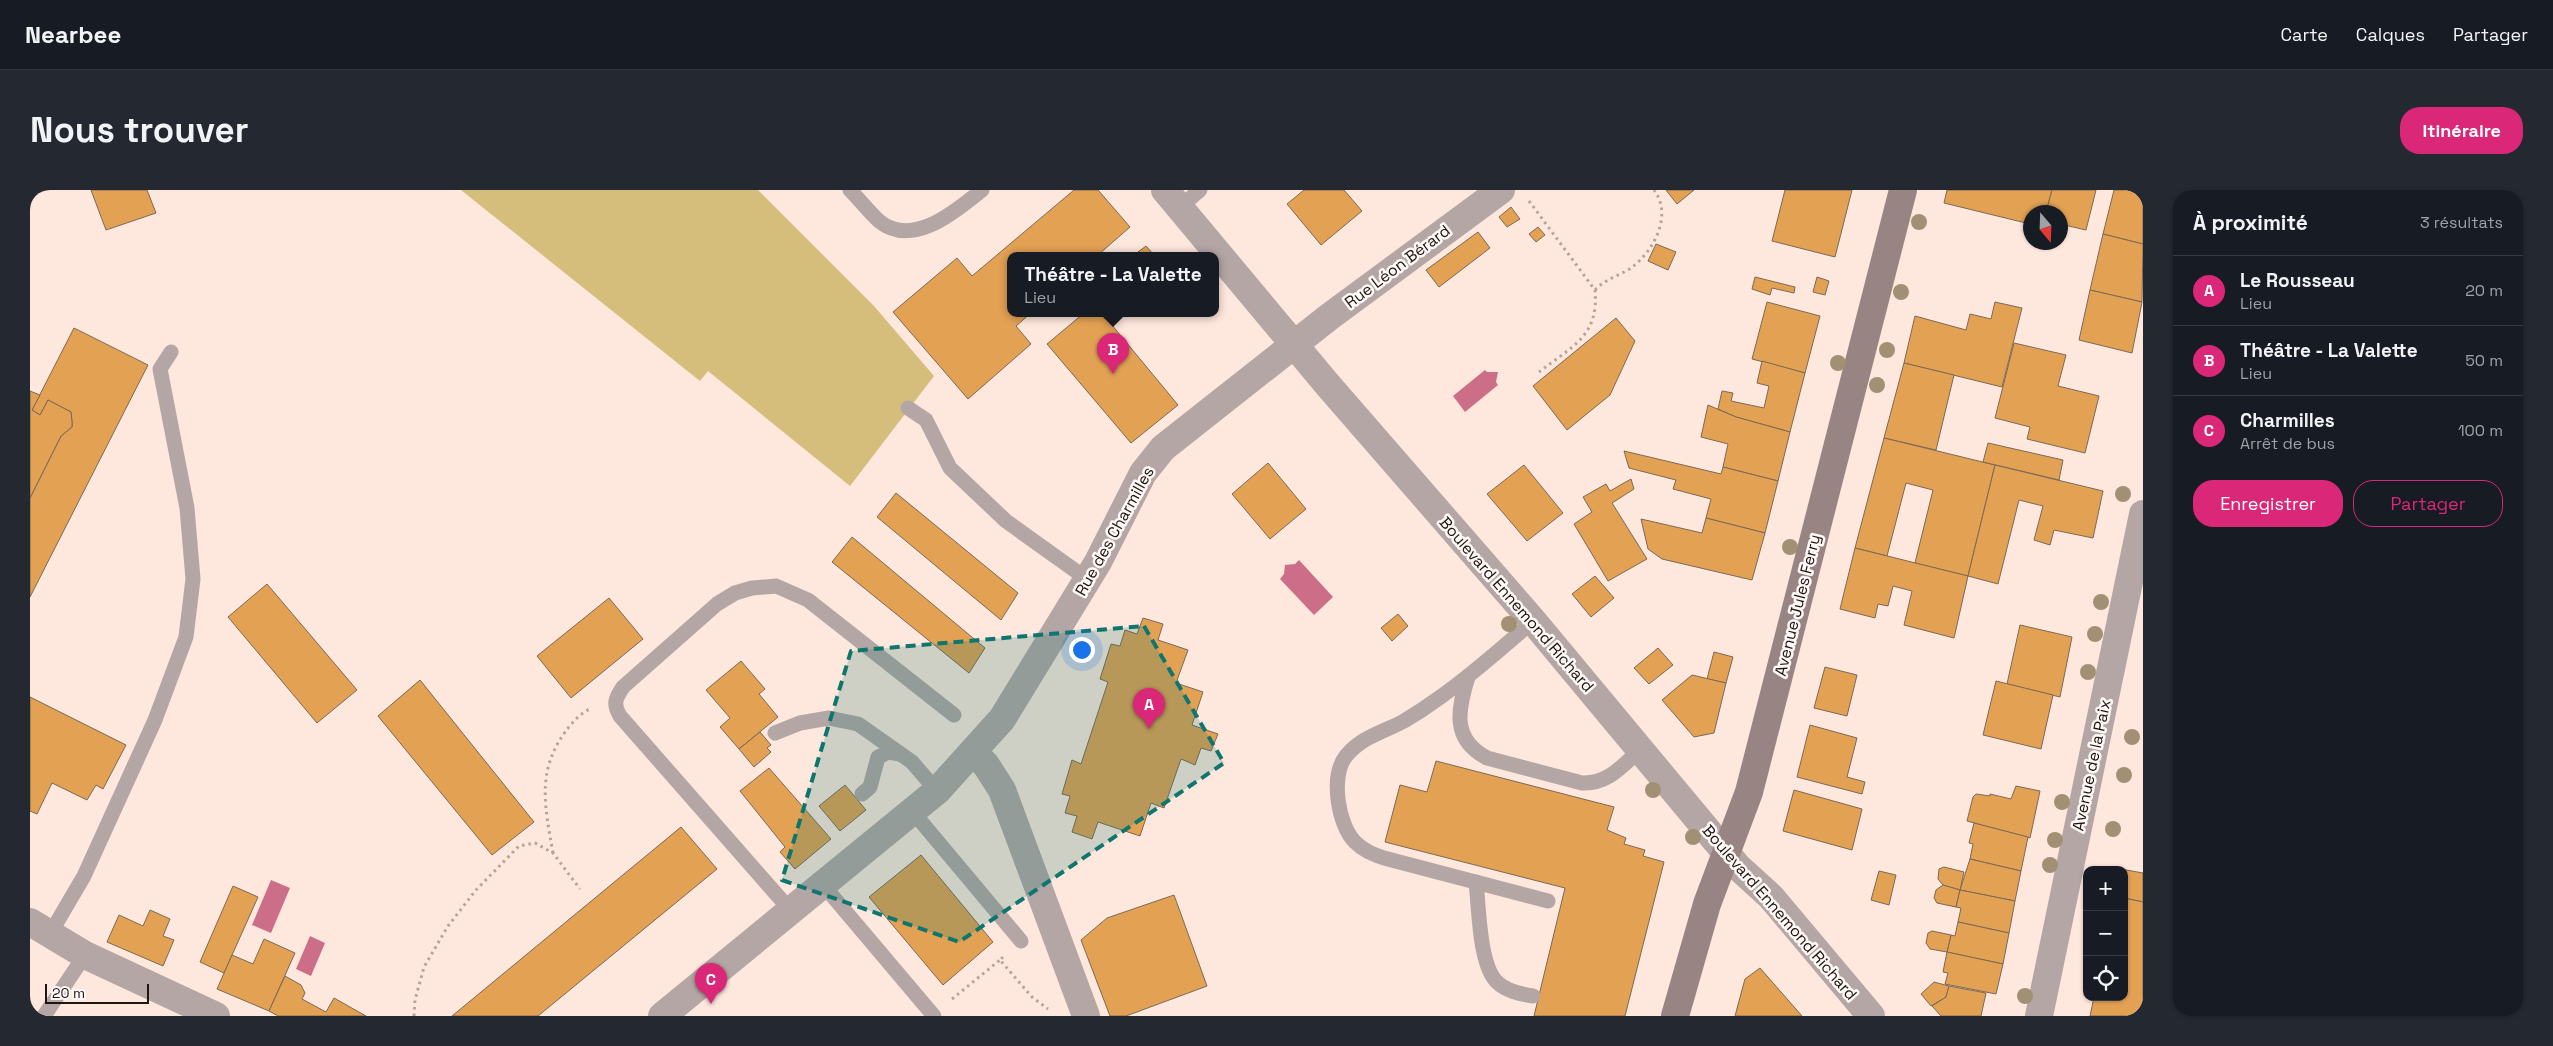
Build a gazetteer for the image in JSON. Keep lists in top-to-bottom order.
{
  "streets": {
    "main road": ["Avenue Jules Ferry"],
    "street": [
      "Rue Léon Bérard",
      "Rue des Charmilles",
      "Boulevard Ennemond Richard",
      "Avenue de la Paix"
    ]
  },
  "crossings": [
    ["Rue Léon Bérard", "Rue des Charmilles"],
    ["Rue Léon Bérard", "Boulevard Ennemond Richard"],
    ["Rue des Charmilles", "Boulevard Ennemond Richard"],
    ["Boulevard Ennemond Richard", "Avenue Jules Ferry"]
  ],
  "scale_bar": "20 m",
  "north": "bottom",
  "page": {
    "header": "Nearbee",
    "nav": ["Carte", "Calques", "Partager"],
    "buttons": [
      "Itinéraire",
      ["Enregistrer", "Partager"]
    ],
    "title": "Nous trouver",
    "heading": ["À proximité", "3 résultats"],
    "popup": ["Théâtre - La Valette", "Lieu"],
    "list": [
      {
        "mark": "A",
        "name": "Le Rousseau",
        "note": "Lieu",
        "value": "20 m"
      },
      {
        "mark": "B",
        "name": "Théâtre - La Valette",
        "note": "Lieu",
        "value": "50 m"
      },
      {
        "mark": "C",
        "name": "Charmilles",
        "note": "Arrêt de bus",
        "value": "100 m"
      }
    ],
    "pins": ["B", "A", "C"],
    "map_buttons": ["+", "−"],
    "scale": "20 m"
  }
}
